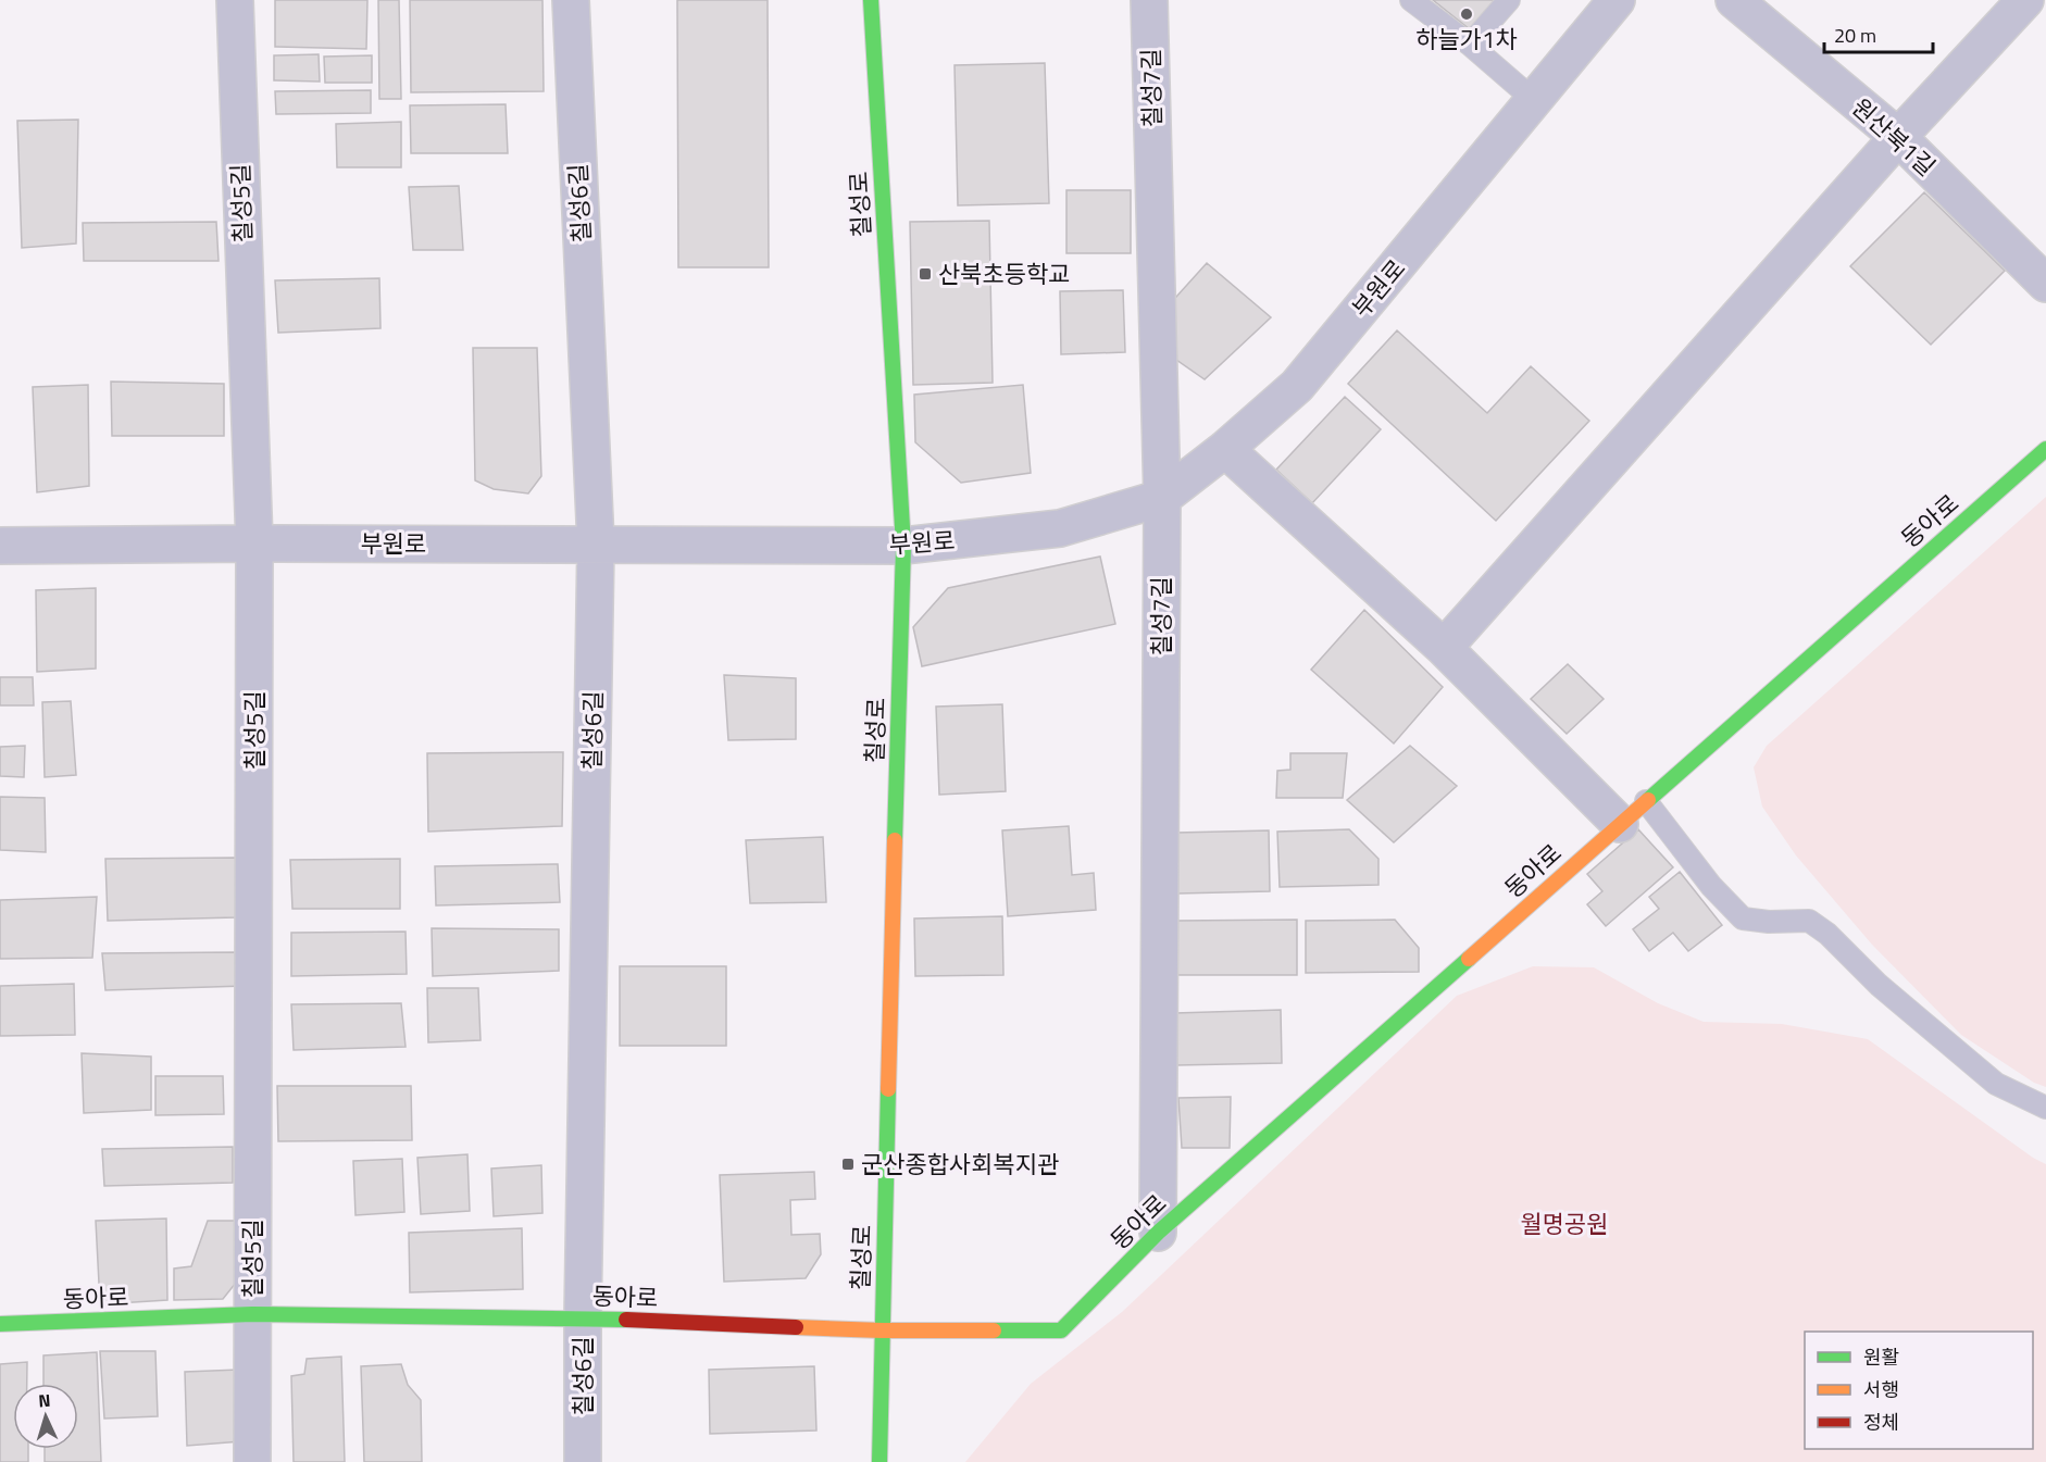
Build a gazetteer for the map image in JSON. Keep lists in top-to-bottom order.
{
  "streets": {
    "street": [
      "칠성7길",
      "원산북1길",
      "칠성5길",
      "칠성6길",
      "칠성로",
      "부원로",
      "동아로"
    ]
  },
  "crossings": [
    ["칠성7길", "부원로"],
    ["칠성7길", "동아로"],
    ["칠성5길", "부원로"],
    ["칠성5길", "동아로"],
    ["칠성6길", "부원로"],
    ["칠성6길", "동아로"],
    ["칠성로", "부원로"],
    ["칠성로", "동아로"]
  ],
  "parks": ["월명공원"],
  "places": {
    "other": ["하늘가1차"],
    "transit": ["산북초등학교", "군산종합사회복지관"]
  },
  "legend": ["원활", "서행", "정체"],
  "scale_bar": "20 m",
  "north": "top"
}
